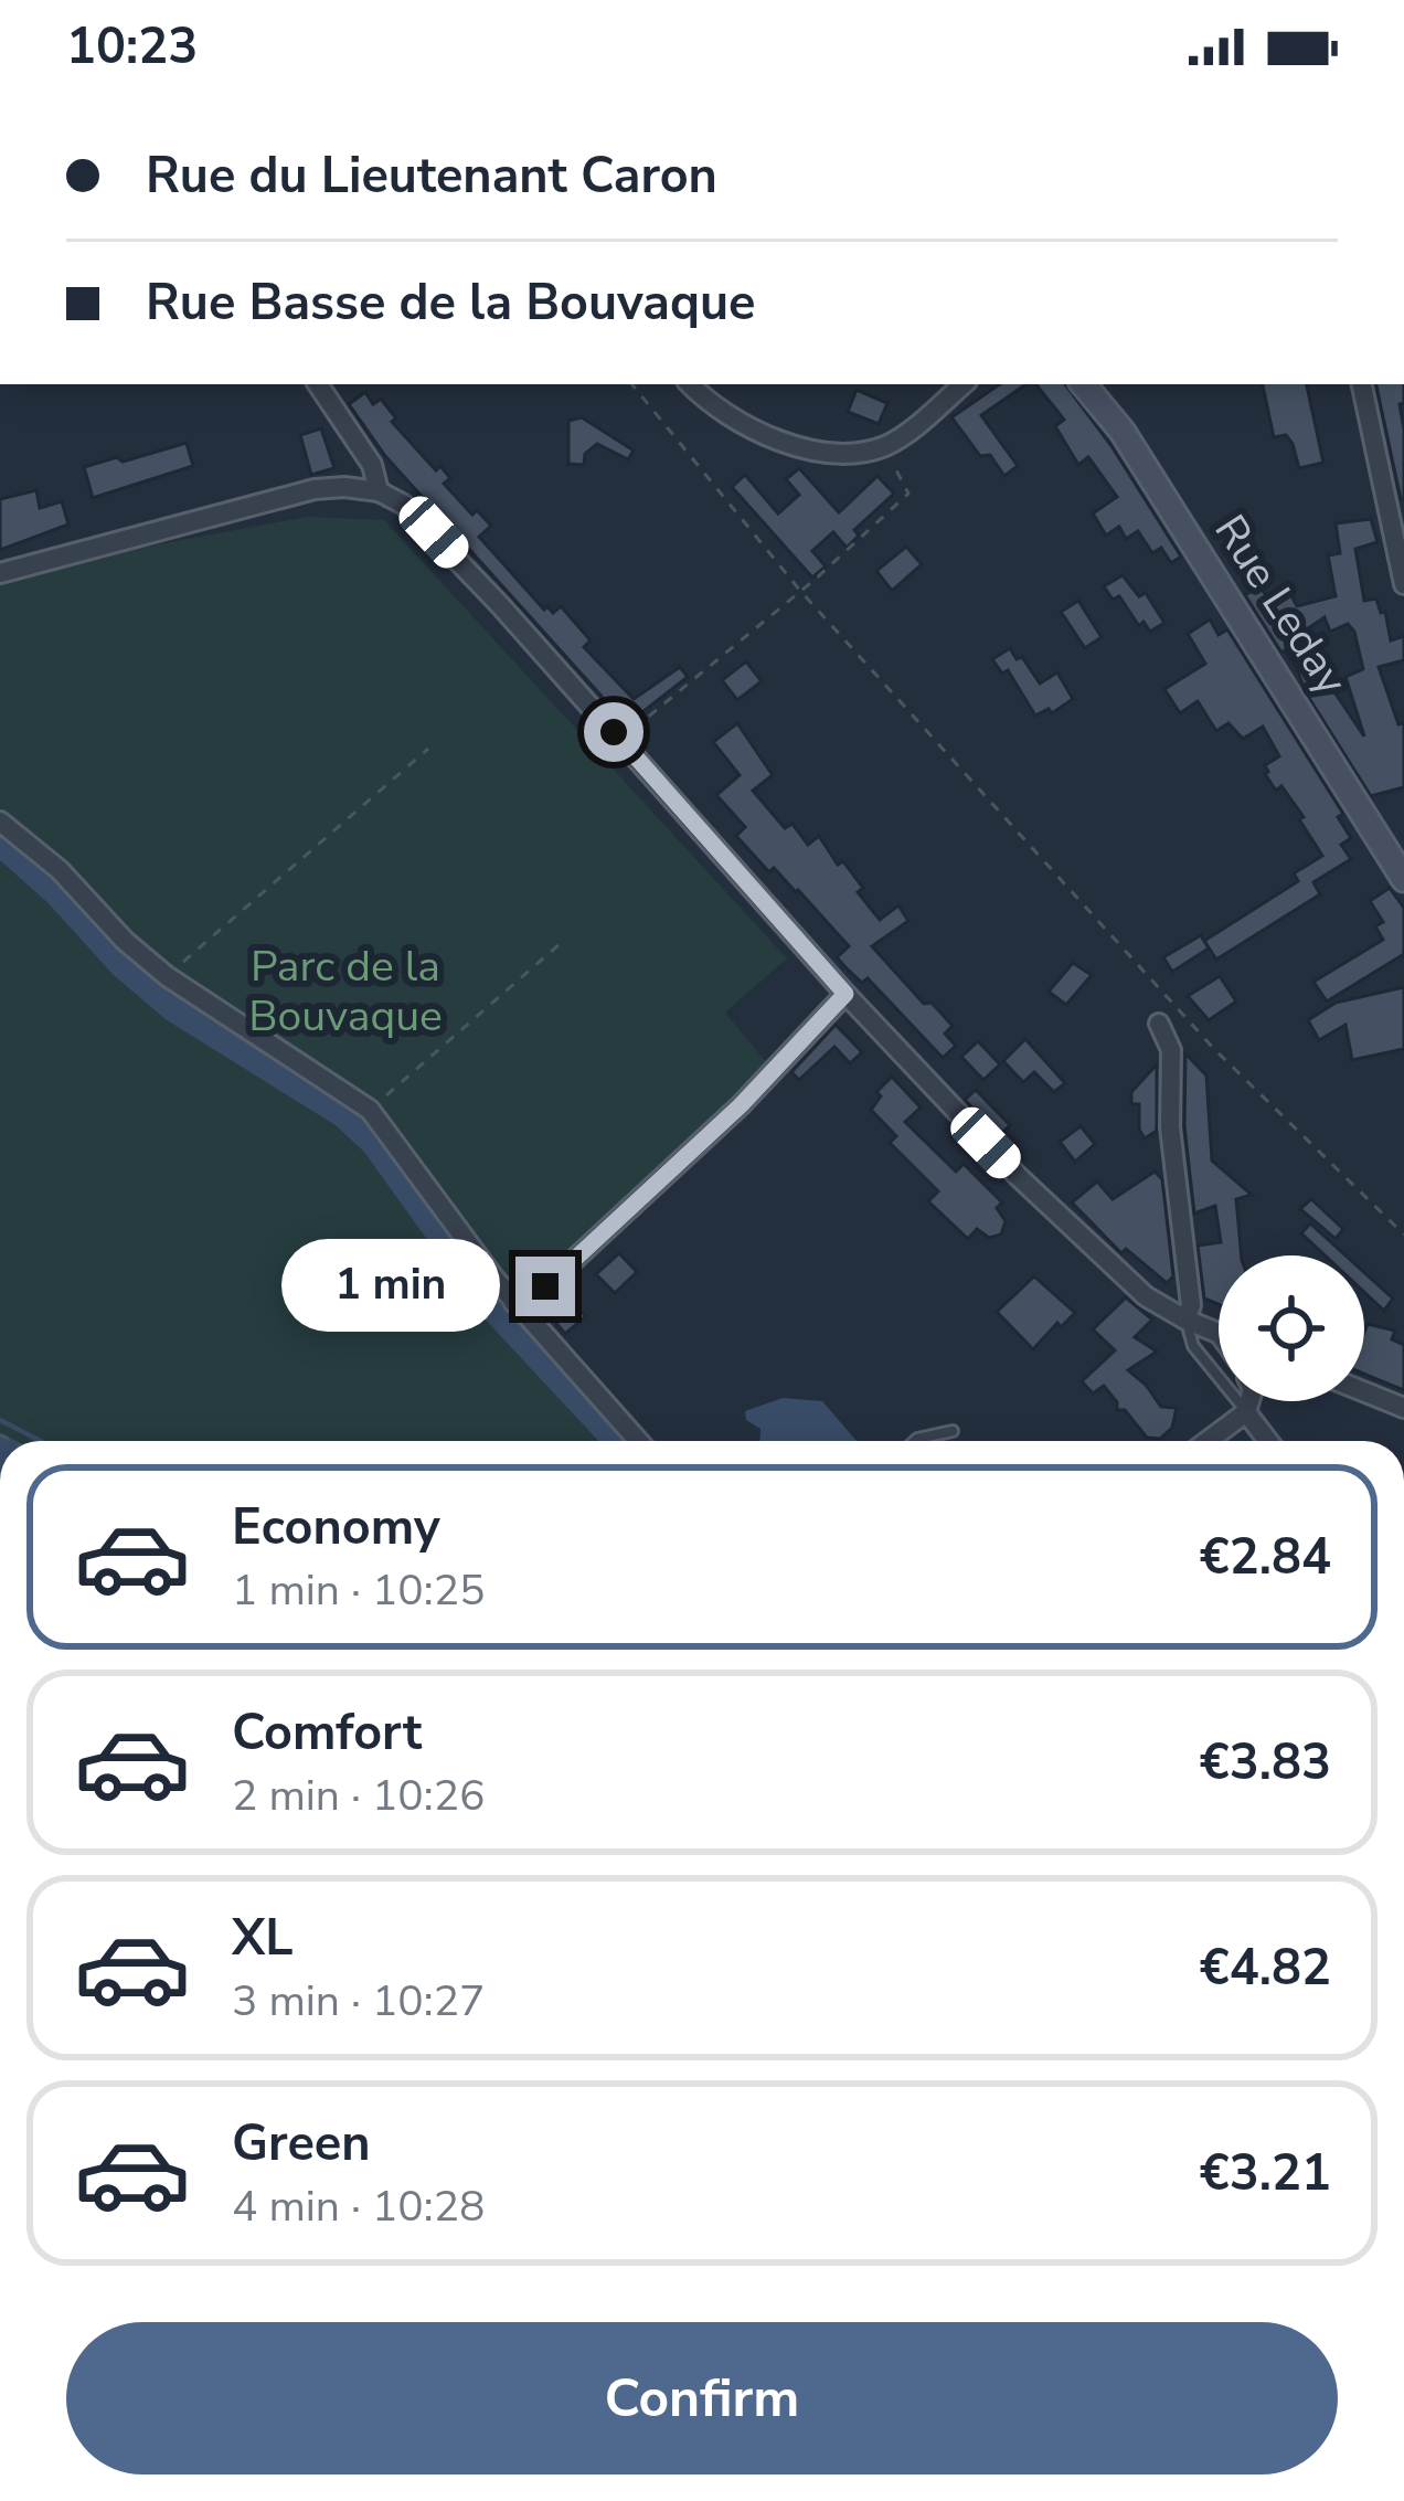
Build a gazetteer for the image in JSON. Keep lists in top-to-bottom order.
{
  "streets": {
    "main road": ["Rue Leday"]
  },
  "parks": ["Parc de la Bouvaque"],
  "page": {
    "status": "10:23",
    "banner": ["Rue du Lieutenant Caron", "Rue Basse de la Bouvaque"],
    "bubble": "1 min",
    "list": [
      {
        "name": "Economy",
        "note": "1 min · 10:25",
        "value": "€2.84"
      },
      {
        "name": "Comfort",
        "note": "2 min · 10:26",
        "value": "€3.83"
      },
      {
        "name": "XL",
        "note": "3 min · 10:27",
        "value": "€4.82"
      },
      {
        "name": "Green",
        "note": "4 min · 10:28",
        "value": "€3.21"
      }
    ],
    "buttons": "Confirm"
  }
}
